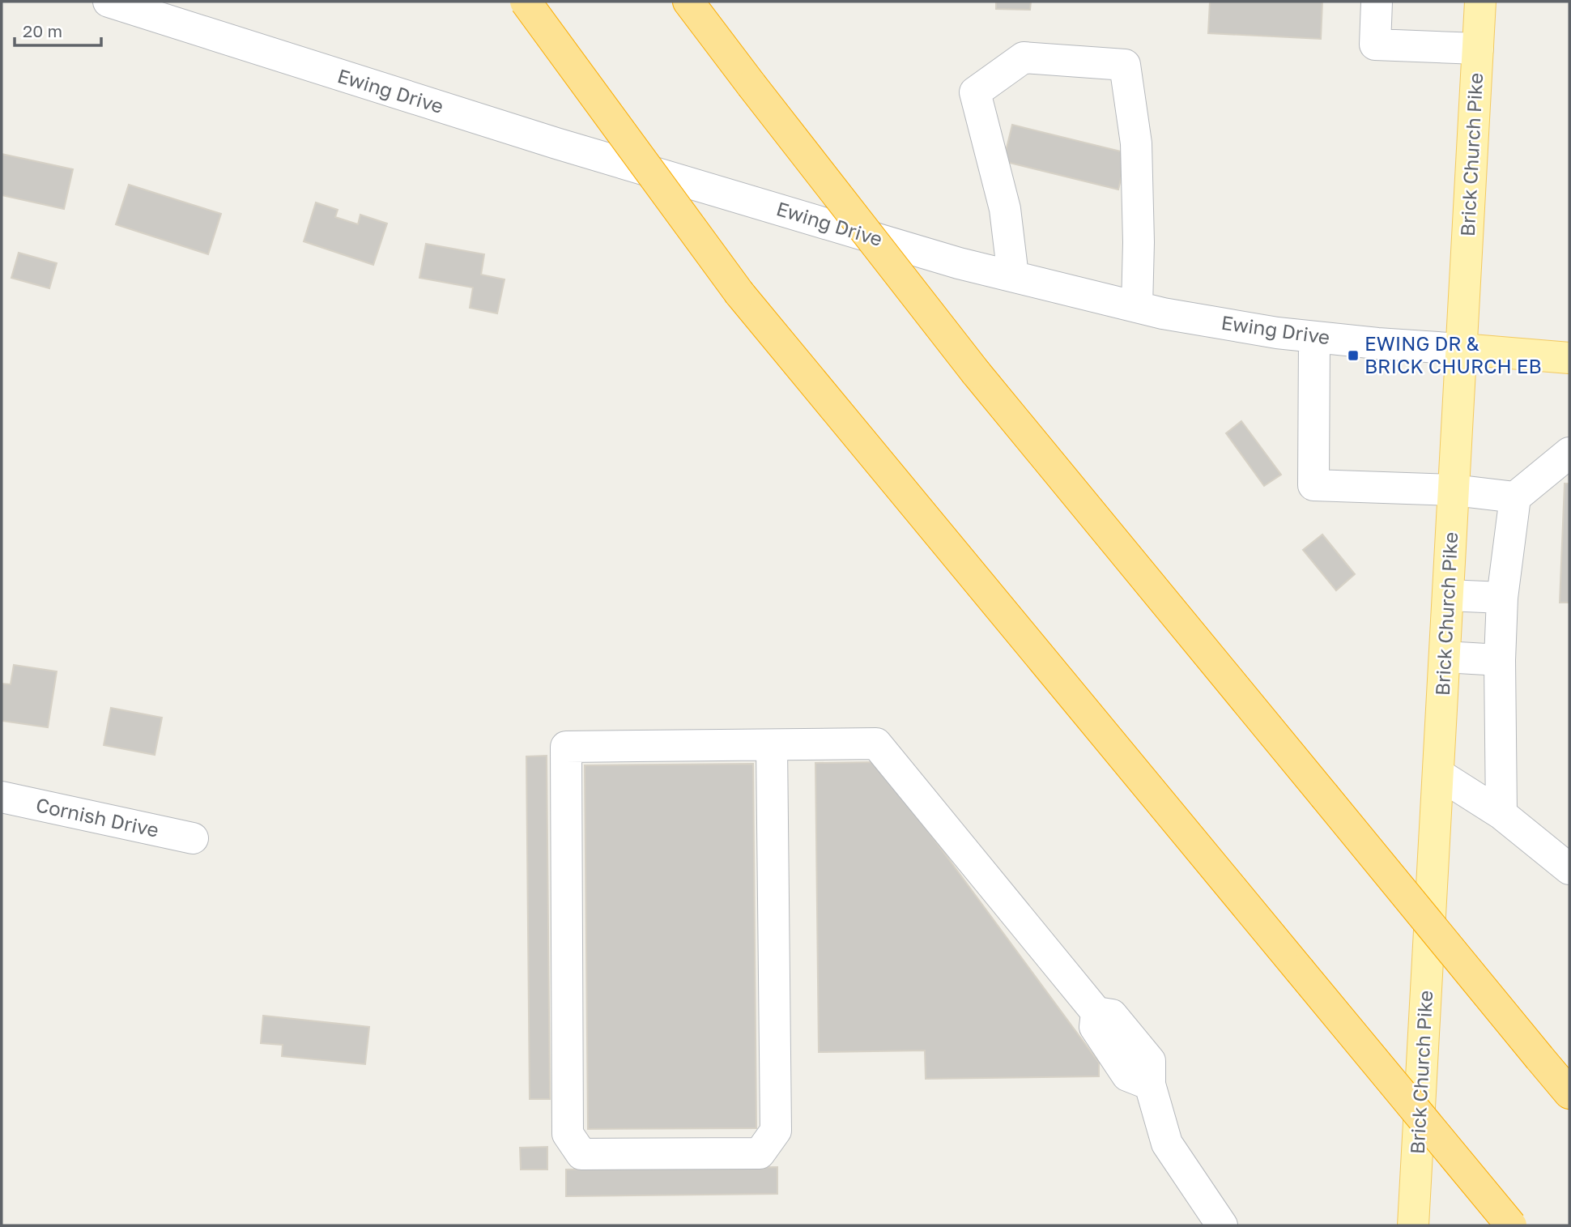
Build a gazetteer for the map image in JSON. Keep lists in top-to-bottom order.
{
  "streets": {
    "main road": ["Ewing Drive", "Brick Church Pike"],
    "street": ["Cornish Drive"]
  },
  "crossings": [
    ["Ewing Drive", "Brick Church Pike"]
  ],
  "places": {
    "transit": ["EWING DR & BRICK CHURCH EB"]
  },
  "scale_bar": "20 m"
}
